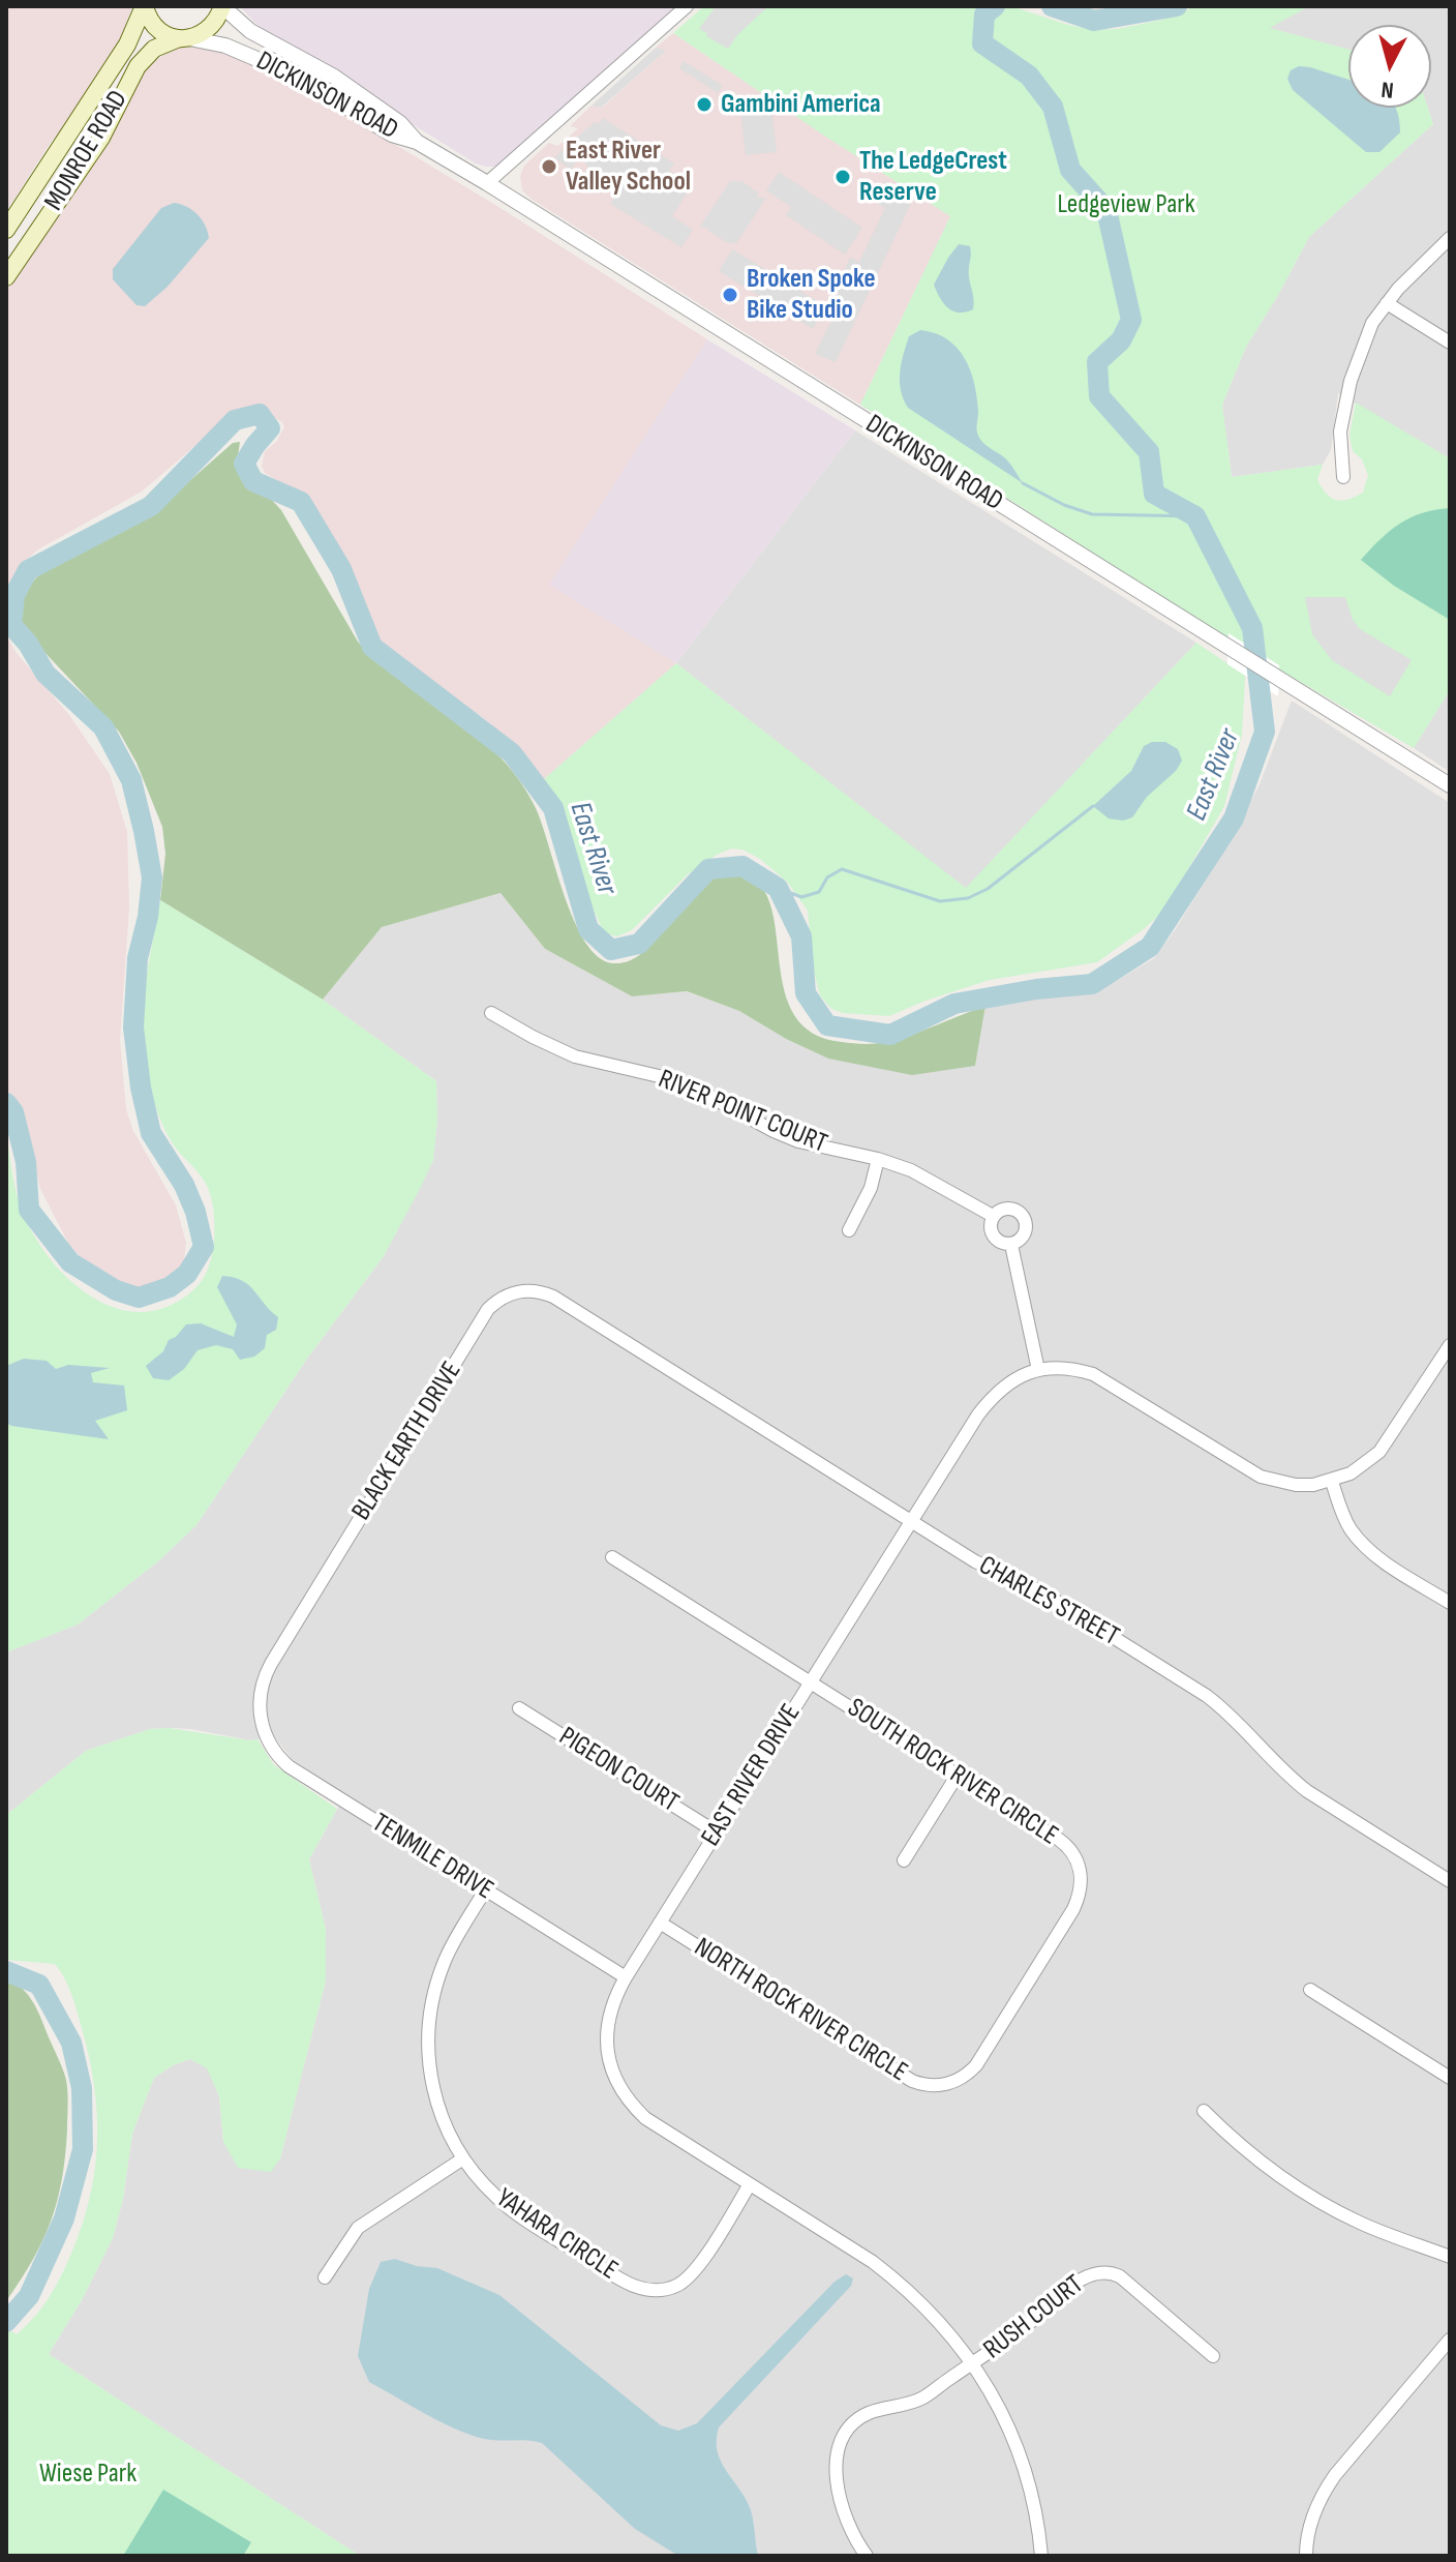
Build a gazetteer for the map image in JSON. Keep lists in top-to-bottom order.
{
  "streets": {
    "main road": ["MONROE ROAD"],
    "street": [
      "DICKINSON ROAD",
      "RIVER POINT COURT",
      "BLACK EARTH DRIVE",
      "CHARLES STREET",
      "PIGEON COURT",
      "SOUTH ROCK RIVER CIRCLE",
      "EAST RIVER DRIVE",
      "TENMILE DRIVE",
      "NORTH ROCK RIVER CIRCLE",
      "YAHARA CIRCLE",
      "RUSH COURT"
    ]
  },
  "crossings": [
    ["DICKINSON ROAD", "MONROE ROAD"],
    ["BLACK EARTH DRIVE", "CHARLES STREET"],
    ["BLACK EARTH DRIVE", "TENMILE DRIVE"],
    ["CHARLES STREET", "EAST RIVER DRIVE"],
    ["PIGEON COURT", "EAST RIVER DRIVE"],
    ["SOUTH ROCK RIVER CIRCLE", "EAST RIVER DRIVE"],
    ["SOUTH ROCK RIVER CIRCLE", "NORTH ROCK RIVER CIRCLE"],
    ["EAST RIVER DRIVE", "TENMILE DRIVE"],
    ["EAST RIVER DRIVE", "NORTH ROCK RIVER CIRCLE"],
    ["EAST RIVER DRIVE", "YAHARA CIRCLE"],
    ["EAST RIVER DRIVE", "RUSH COURT"],
    ["TENMILE DRIVE", "YAHARA CIRCLE"]
  ],
  "water": ["East River"],
  "parks": ["Ledgeview Park", "Wiese Park"],
  "places": [
    "Gambini America",
    "East River Valley School",
    "The LedgeCrest Reserve",
    "Broken Spoke Bike Studio"
  ],
  "north": "bottom"
}
